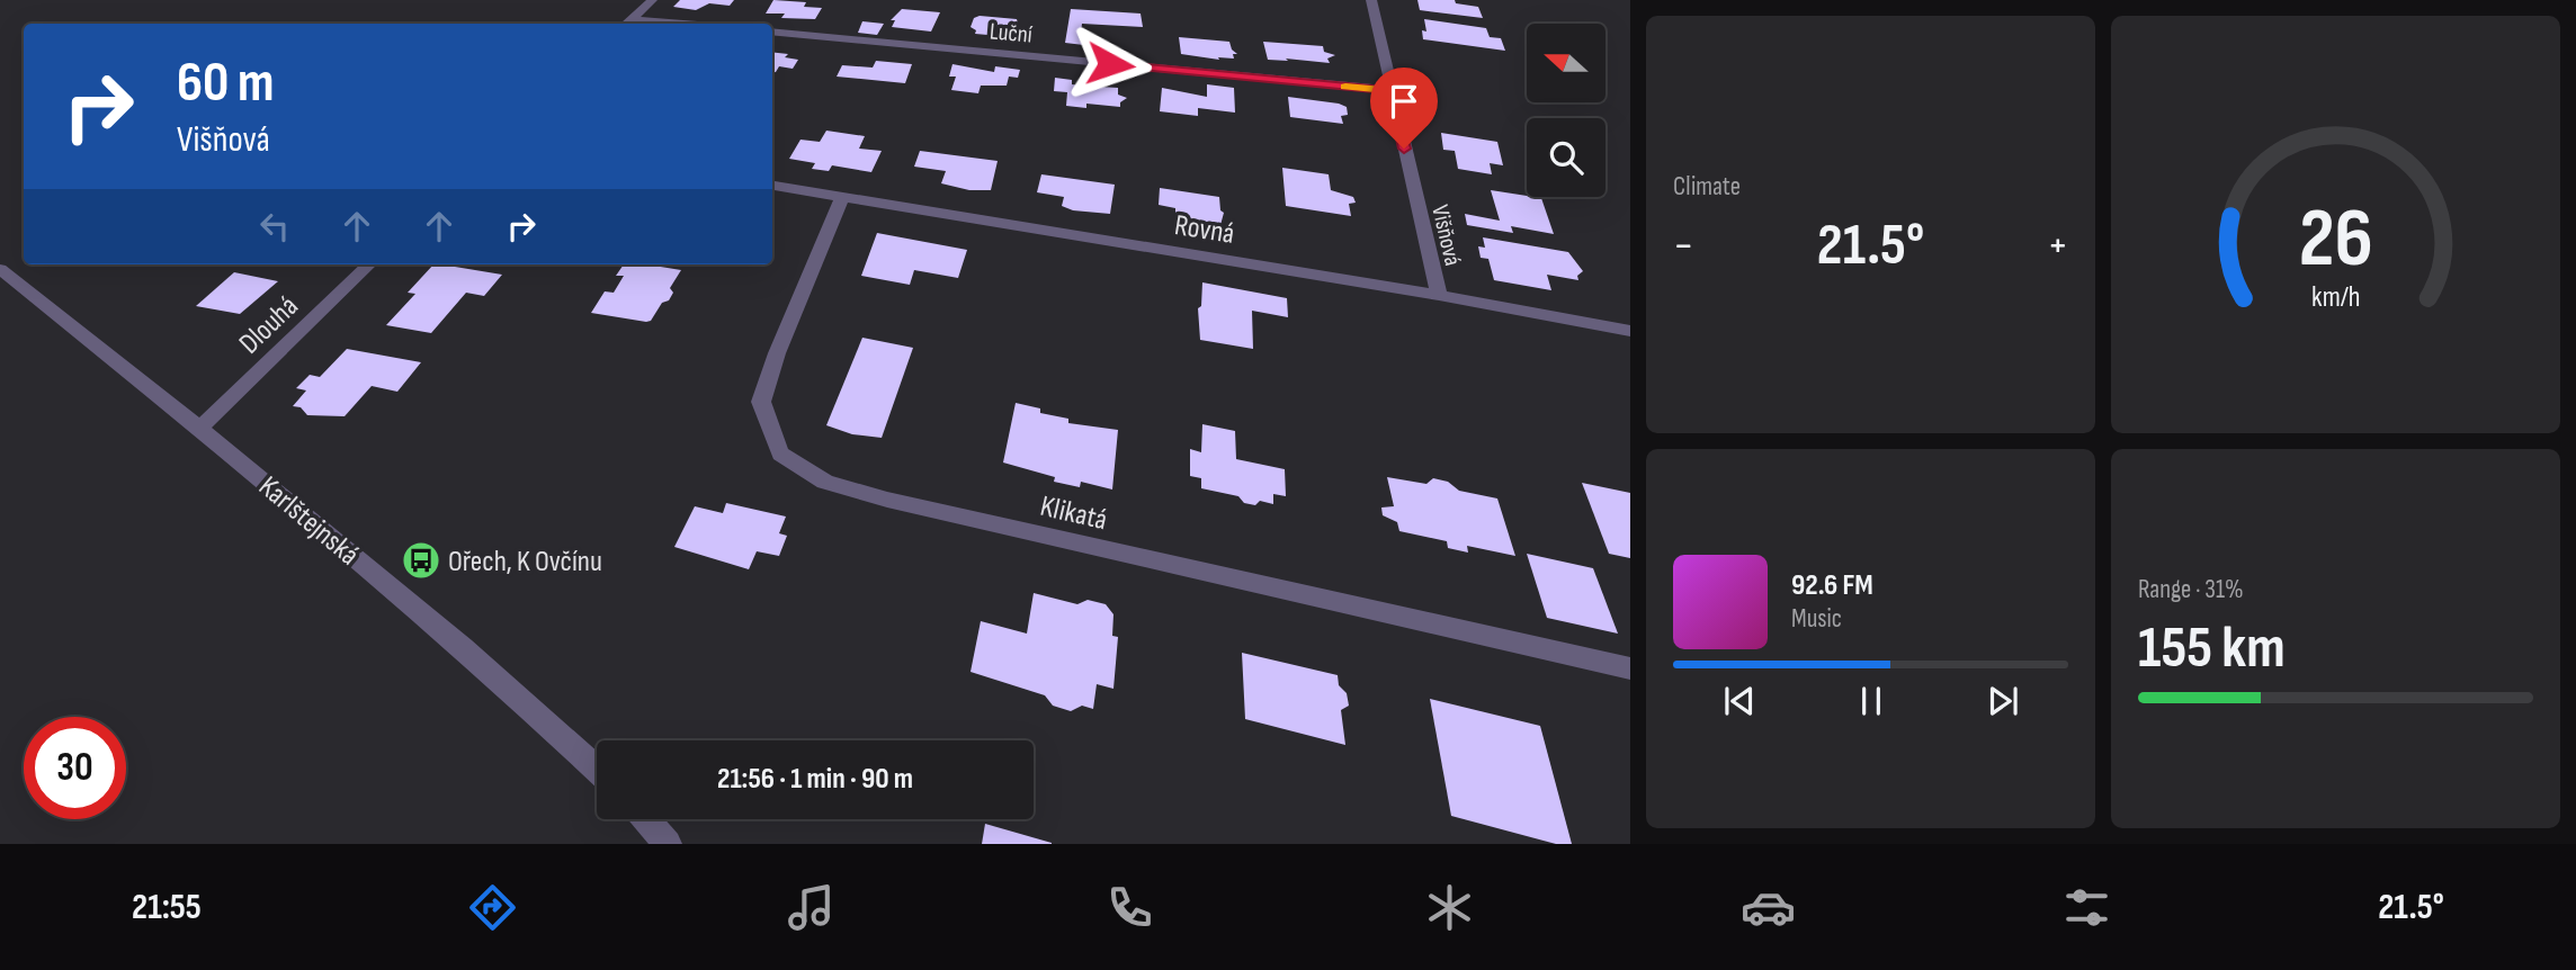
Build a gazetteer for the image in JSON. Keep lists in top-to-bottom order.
{
  "streets": {
    "street": [
      "Luční",
      "Rovná",
      "Višňová",
      "Dlouhá",
      "Klikatá",
      "Karlštejnská"
    ]
  },
  "crossings": [
    ["Luční", "Višňová"],
    ["Rovná", "Višňová"],
    ["Rovná", "Klikatá"],
    ["Dlouhá", "Karlštejnská"]
  ],
  "places": {
    "bus stop": ["Ořech, K Ovčínu"]
  },
  "north": "left",
  "page": {
    "tile": [
      "Climate",
      ["Range · 31%", "155 km"]
    ],
    "turn": ["60 m", "Višňová"],
    "heat": ["−", "21.5°", "+"],
    "song": ["92.6 FM", "Music"],
    "limit": "30",
    "trip": "21:56 · 1 min · 90 m",
    "tabs": ["21:55", "21.5°"],
    "gauge": ["26", "km/h"]
  }
}
